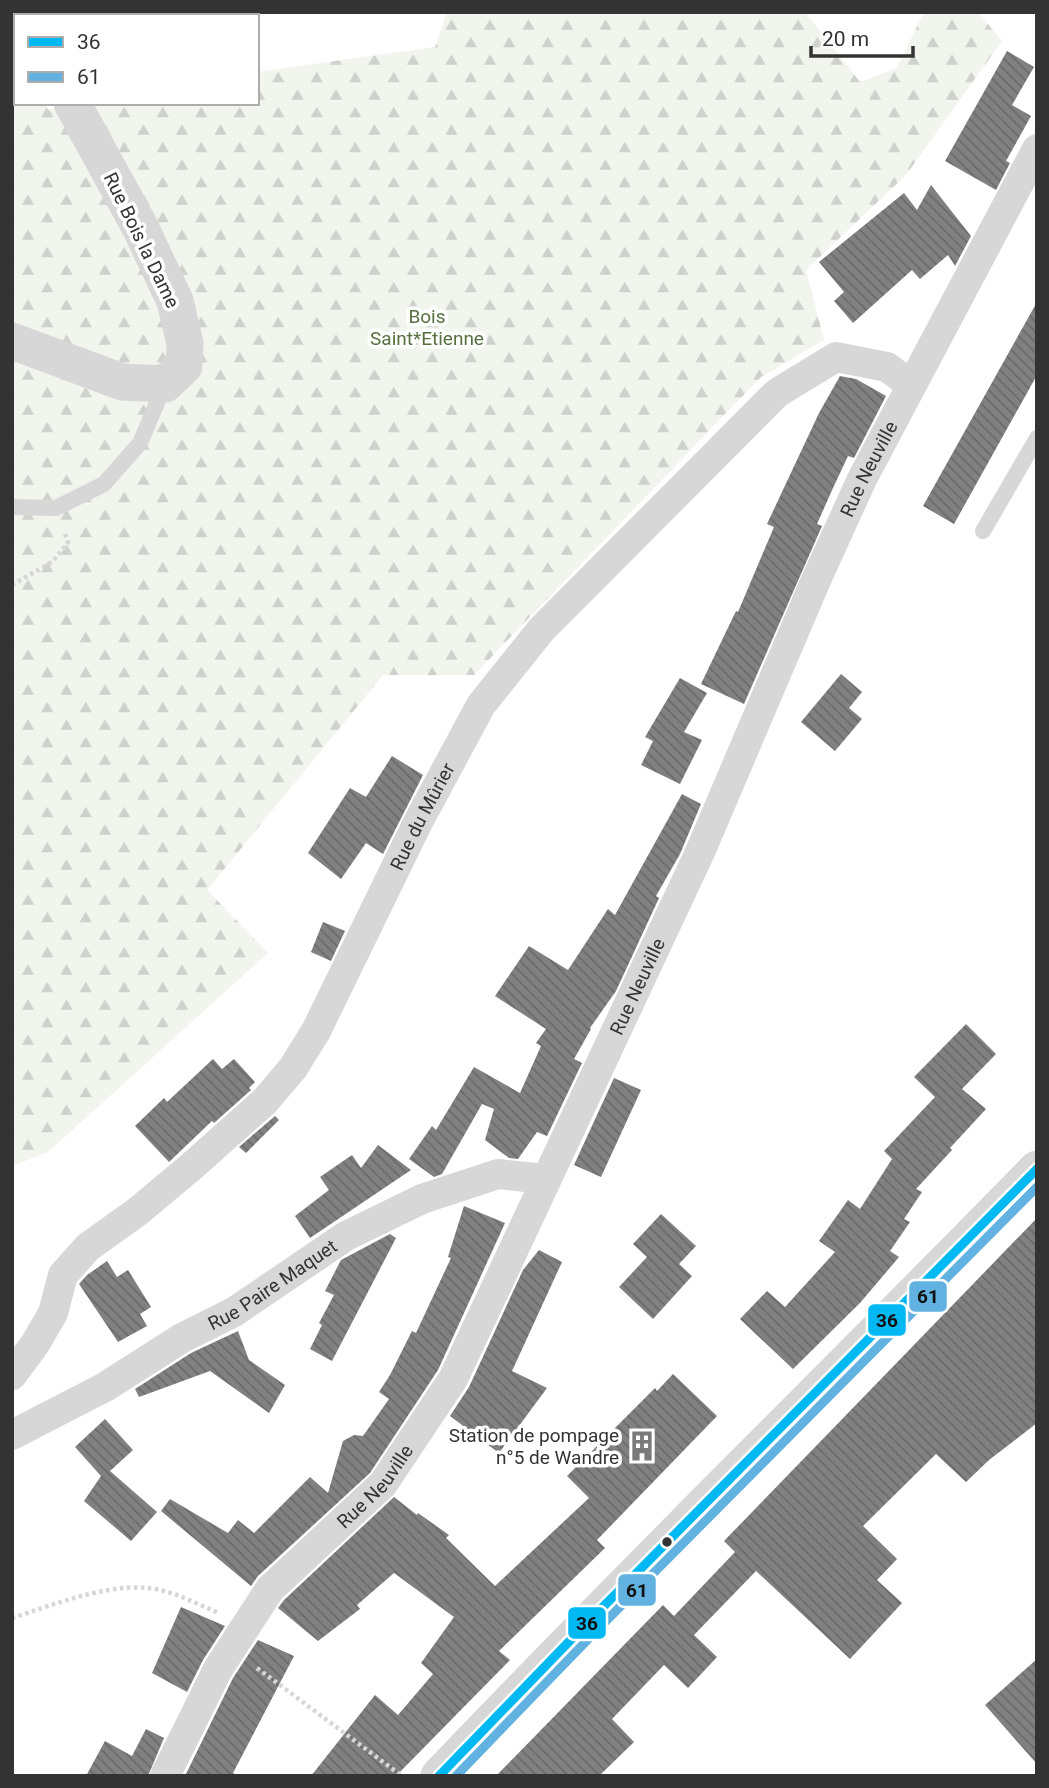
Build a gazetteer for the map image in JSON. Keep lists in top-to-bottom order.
{
  "streets": {
    "street": [
      "Rue Bois la Dame",
      "Rue Neuville",
      "Rue du Mûrier",
      "Rue Paire Maquet"
    ]
  },
  "crossings": [
    ["Rue Neuville", "Rue du Mûrier"],
    ["Rue Neuville", "Rue Paire Maquet"]
  ],
  "parks": ["Bois Saint*Etienne"],
  "places": {
    "building": ["Station de pompage n°5 de Wandre"]
  },
  "lines": ["transit line 36", "transit line 61"],
  "legend": ["36", "61"],
  "scale_bar": "20 m"
}
